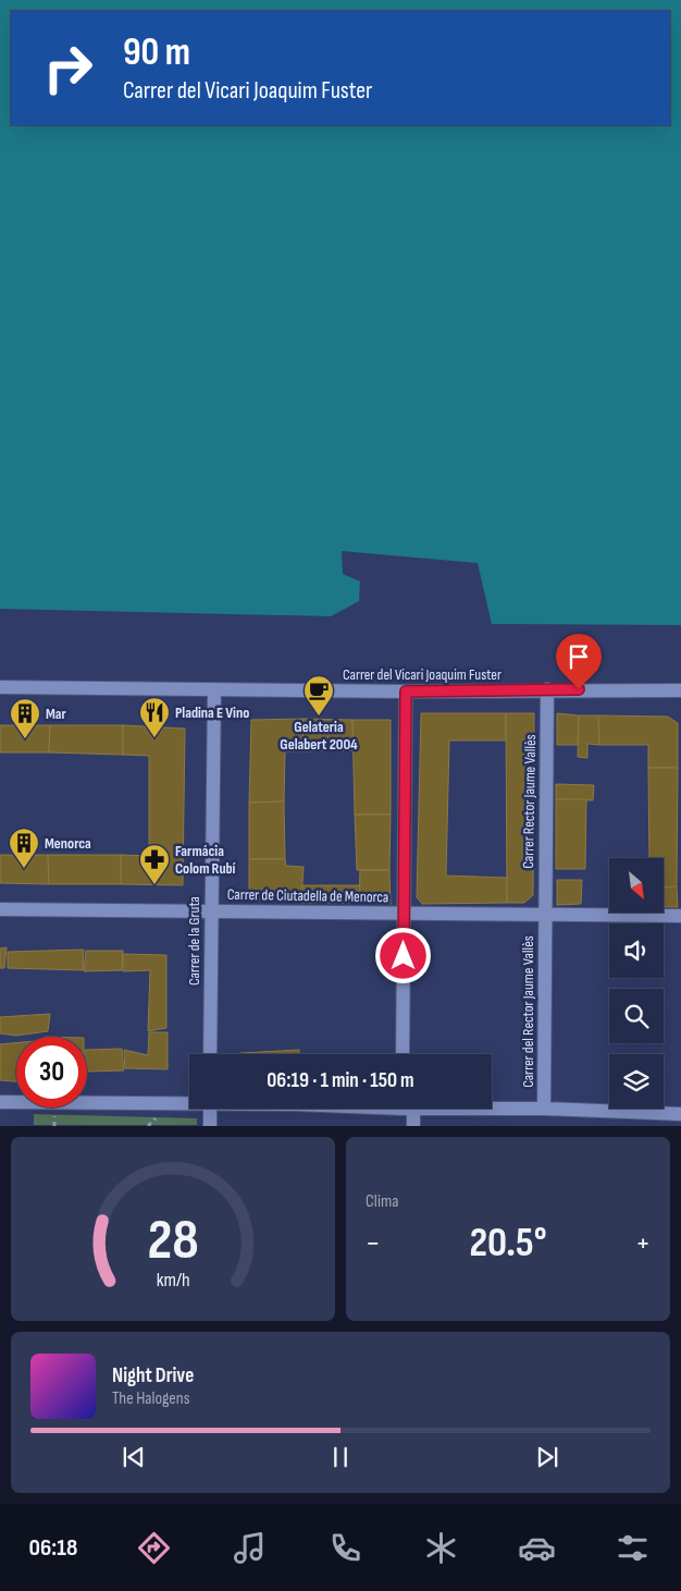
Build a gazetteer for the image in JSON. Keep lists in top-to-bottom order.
{
  "streets": {
    "street": [
      "Carrer del Vicari Joaquim Fuster",
      "Carrer Rector Jaume Vallès",
      "Carrer de Ciutadella de Menorca",
      "Carrer de la Gruta",
      "Carrer del Rector Jaume Vallès"
    ]
  },
  "crossings": [
    ["Carrer del Vicari Joaquim Fuster", "Carrer Rector Jaume Vallès"],
    ["Carrer del Vicari Joaquim Fuster", "Carrer de la Gruta"],
    ["Carrer Rector Jaume Vallès", "Carrer de Ciutadella de Menorca"],
    ["Carrer Rector Jaume Vallès", "Carrer del Rector Jaume Vallès"],
    ["Carrer de Ciutadella de Menorca", "Carrer de la Gruta"],
    ["Carrer de Ciutadella de Menorca", "Carrer del Rector Jaume Vallès"]
  ],
  "places": {
    "cafe": ["Gelateria Gelabert 2004"],
    "restaurant": ["Pladina E Vino"],
    "building": ["Mar", "Menorca"],
    "pharmacy": ["Farmácia Colom Rubí"]
  },
  "north": "bottom right",
  "page": {
    "turn": ["90 m", "Carrer del Vicari Joaquim Fuster"],
    "limit": "30",
    "trip": "06:19 · 1 min · 150 m",
    "tile": "Clima",
    "heat": ["−", "20.5°", "+"],
    "song": ["Night Drive", "The Halogens"],
    "tabs": "06:18",
    "gauge": ["28", "km/h"]
  }
}
